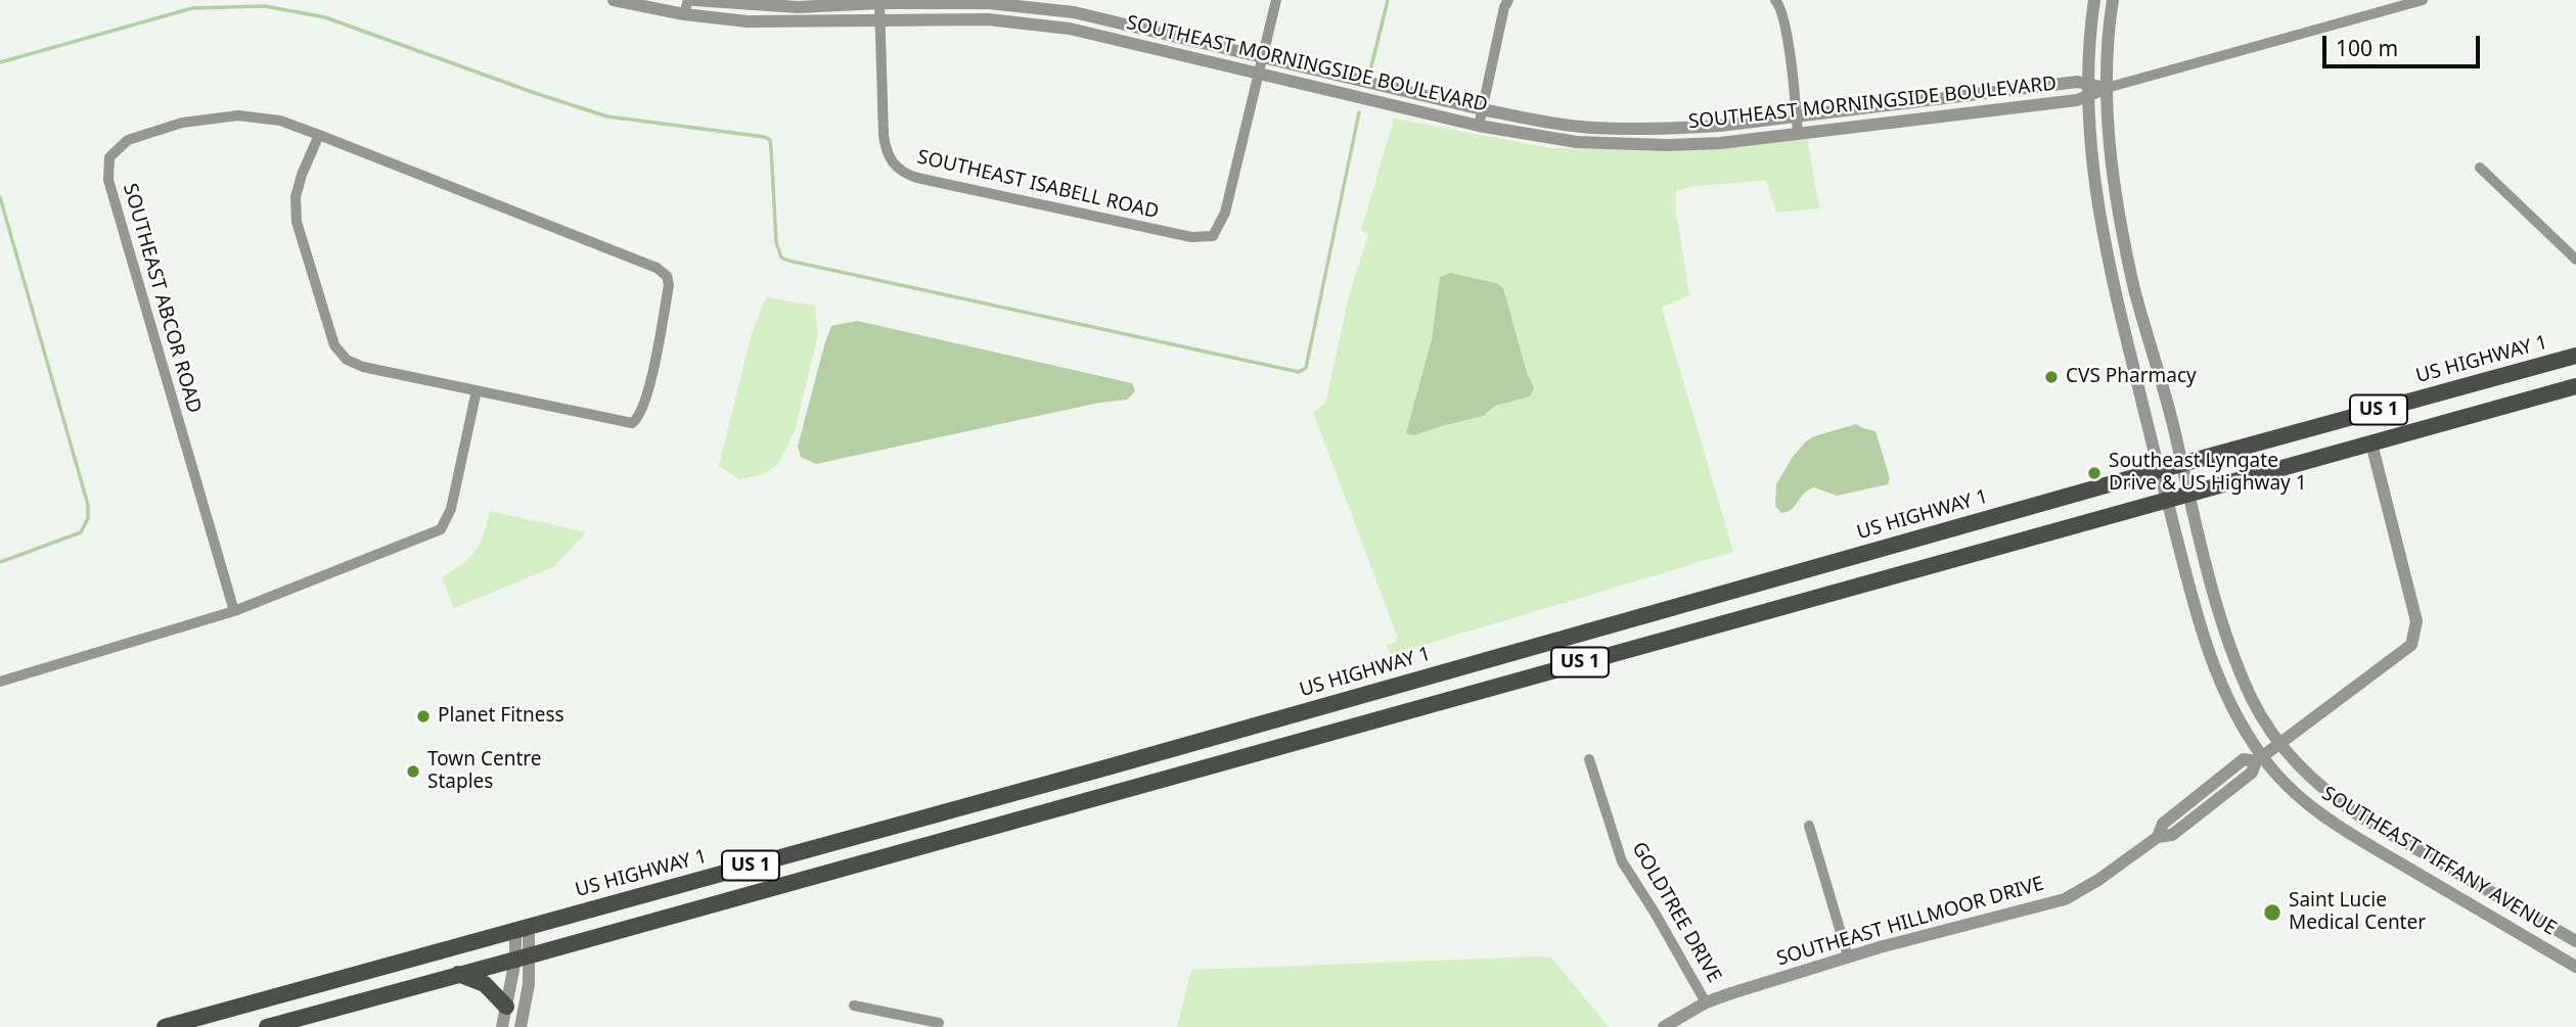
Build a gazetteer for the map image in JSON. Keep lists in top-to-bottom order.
{
  "streets": {
    "main road": ["US HIGHWAY 1", "US 1"],
    "street": [
      "SOUTHEAST MORNINGSIDE BOULEVARD",
      "SOUTHEAST ISABELL ROAD",
      "SOUTHEAST ABCOR ROAD",
      "SOUTHEAST TIFFANY AVENUE",
      "GOLDTREE DRIVE",
      "SOUTHEAST HILLMOOR DRIVE"
    ]
  },
  "crossings": [
    ["SOUTHEAST MORNINGSIDE BOULEVARD", "SOUTHEAST ISABELL ROAD"],
    ["SOUTHEAST MORNINGSIDE BOULEVARD", "SOUTHEAST TIFFANY AVENUE"],
    ["US HIGHWAY 1", "SOUTHEAST TIFFANY AVENUE"],
    ["US 1", "SOUTHEAST TIFFANY AVENUE"],
    ["US 1", "SOUTHEAST HILLMOOR DRIVE"],
    ["SOUTHEAST TIFFANY AVENUE", "SOUTHEAST HILLMOOR DRIVE"],
    ["GOLDTREE DRIVE", "SOUTHEAST HILLMOOR DRIVE"]
  ],
  "places": [
    "CVS Pharmacy",
    "Southeast Lyngate Drive & US Highway 1",
    "Planet Fitness",
    "Town Centre Staples",
    "Saint Lucie Medical Center"
  ],
  "scale_bar": "100 m"
}
